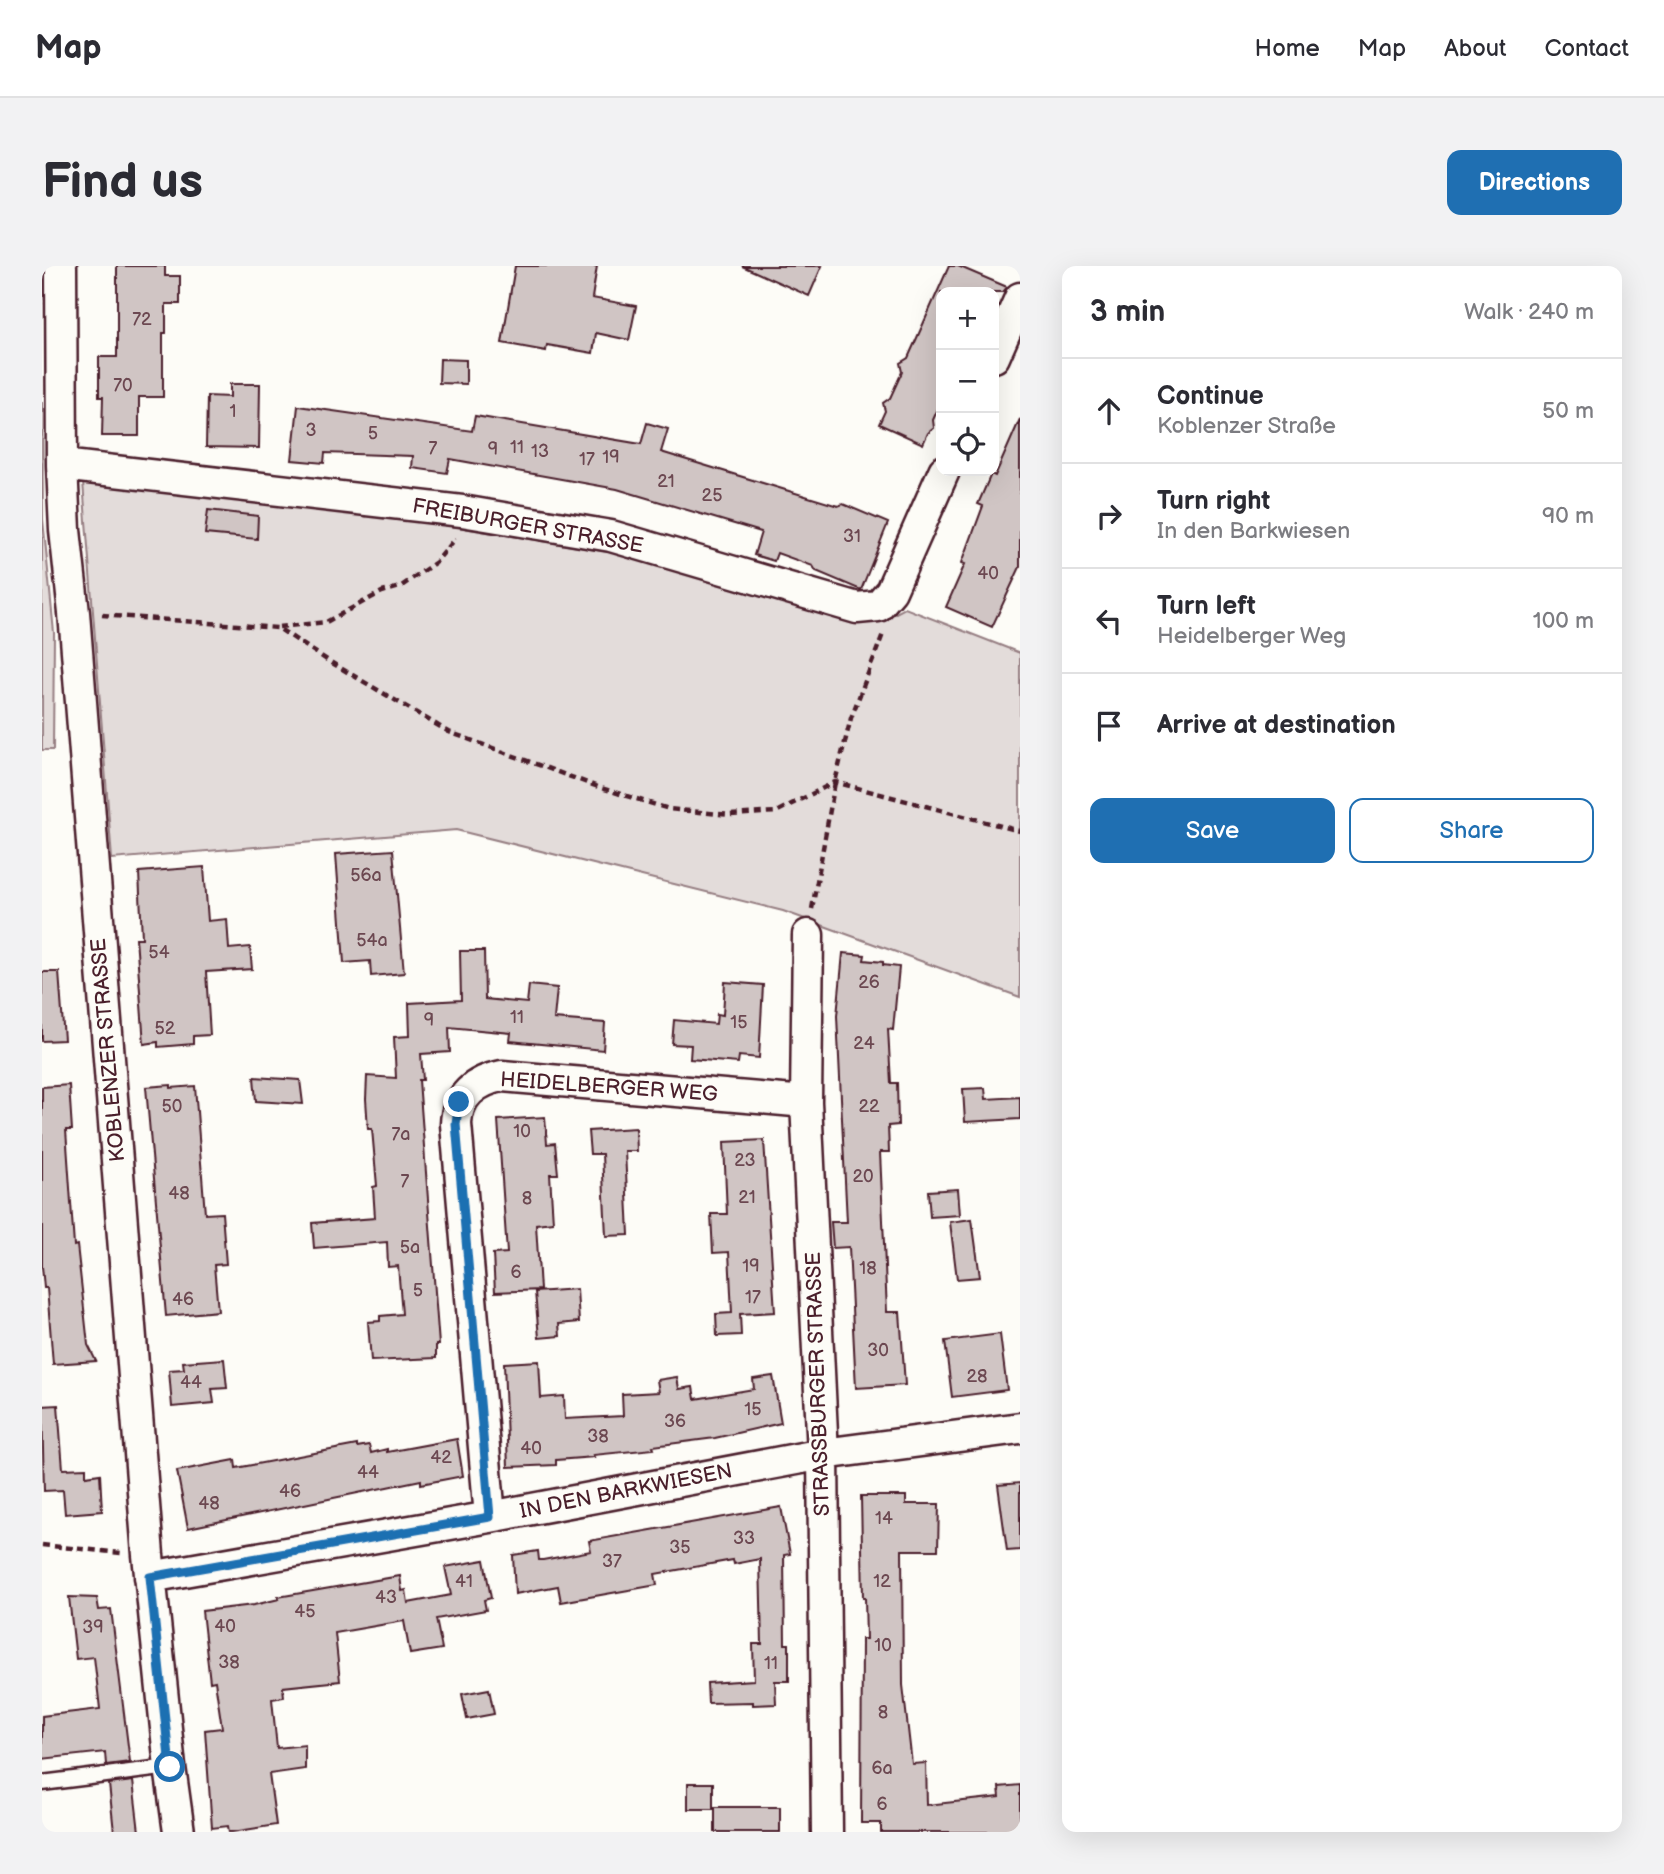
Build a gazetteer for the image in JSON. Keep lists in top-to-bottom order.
{
  "streets": {
    "street": [
      "FREIBURGER STRASSE",
      "KOBLENZER STRASSE",
      "HEIDELBERGER WEG",
      "STRASSBURGER STRASSE",
      "IN DEN BARKWIESEN"
    ]
  },
  "crossings": [
    ["FREIBURGER STRASSE", "KOBLENZER STRASSE"],
    ["KOBLENZER STRASSE", "IN DEN BARKWIESEN"],
    ["HEIDELBERGER WEG", "STRASSBURGER STRASSE"],
    ["HEIDELBERGER WEG", "IN DEN BARKWIESEN"],
    ["STRASSBURGER STRASSE", "IN DEN BARKWIESEN"]
  ],
  "house_numbers": [
    "72",
    "70",
    "1",
    "3",
    "5",
    "11",
    "7",
    "9",
    "13",
    "19",
    "17",
    "21",
    "25",
    "31",
    "40",
    "56a",
    "54a",
    "54",
    "26",
    "11",
    "9",
    "15",
    "52",
    "24",
    "50",
    "22",
    "10",
    "7a",
    "23",
    "20",
    "7",
    "48",
    "21",
    "8",
    "5a",
    "19",
    "18",
    "6",
    "5",
    "17",
    "46",
    "30",
    "28",
    "44",
    "15",
    "36",
    "38",
    "40",
    "42",
    "44",
    "46",
    "48",
    "14",
    "33",
    "35",
    "37",
    "41",
    "12",
    "43",
    "45",
    "40",
    "39",
    "10",
    "38",
    "11",
    "8",
    "6a",
    "6"
  ],
  "page": {
    "header": "Map",
    "nav": [
      "Home",
      "Map",
      "About",
      "Contact"
    ],
    "buttons": [
      "Directions",
      ["Save", "Share"]
    ],
    "title": "Find us",
    "heading": ["3 min", "Walk · 240 m"],
    "map_buttons": ["+", "−"],
    "list": [
      ["Continue", "Koblenzer Straße", "50 m"],
      ["Turn right", "In den Barkwiesen", "90 m"],
      ["Turn left", "Heidelberger Weg", "100 m"],
      "Arrive at destination"
    ]
  }
}
